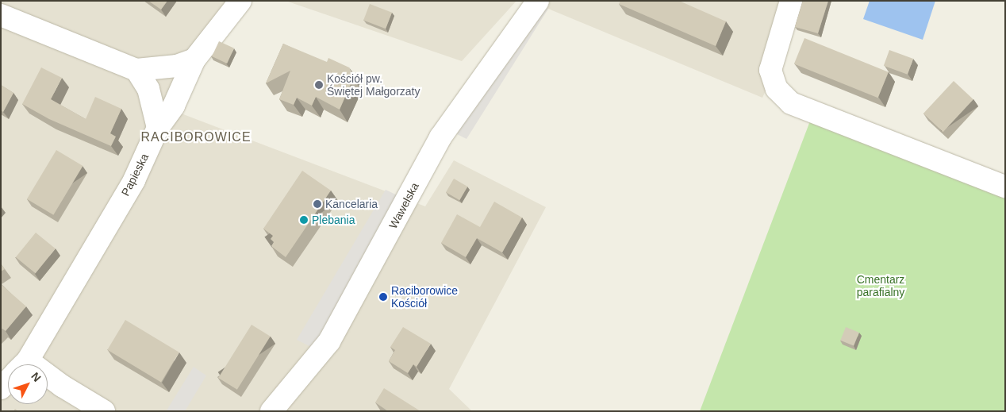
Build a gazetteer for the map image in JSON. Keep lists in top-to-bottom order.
{
  "streets": {
    "street": ["Papieska", "Wawelska"]
  },
  "districts": ["RACIBOROWICE"],
  "parks": ["Cmentarz parafialny"],
  "places": [
    "Kościół pw. Świętej Małgorzaty",
    "Kancelaria",
    "Plebania",
    "Raciborowice Kościół"
  ],
  "north": "top right"
}
